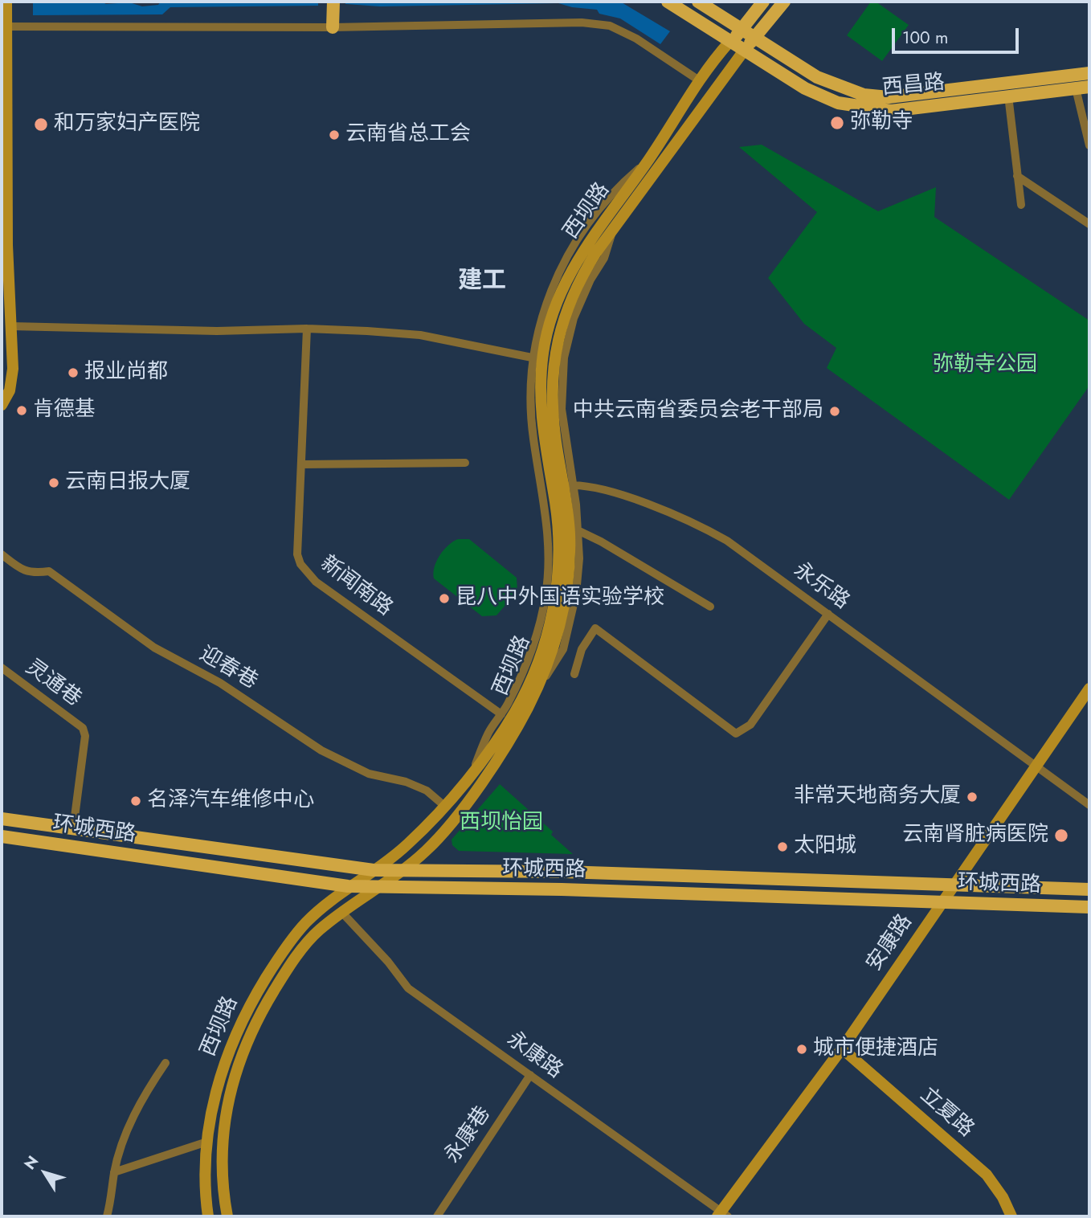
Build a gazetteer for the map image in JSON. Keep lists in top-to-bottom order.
{
  "streets": {
    "main road": [
      "西昌路",
      "西坝路",
      "环城西路",
      "安康路",
      "立夏路"
    ],
    "street": [
      "新闻南路",
      "永乐路",
      "迎春巷",
      "灵通巷",
      "永康路",
      "永康巷"
    ]
  },
  "crossings": [
    ["西昌路", "西坝路"],
    ["西坝路", "永乐路"],
    ["西坝路", "迎春巷"],
    ["西坝路", "环城西路"],
    ["西坝路", "永康路"],
    ["永乐路", "安康路"],
    ["灵通巷", "环城西路"],
    ["环城西路", "安康路"],
    ["安康路", "永康路"],
    ["安康路", "立夏路"],
    ["永康路", "永康巷"]
  ],
  "districts": ["建工"],
  "parks": ["弥勒寺公园", "西坝怡园"],
  "places": [
    "弥勒寺",
    "和万家妇产医院",
    "云南省总工会",
    "报业尚都",
    "肯德基",
    "中共云南省委员会老干部局",
    "云南日报大厦",
    "昆八中外国语实验学校",
    "非常天地商务大厦",
    "名泽汽车维修中心",
    "云南肾脏病医院",
    "太阳城",
    "城市便捷酒店"
  ],
  "scale_bar": "100 m",
  "north": "top left"
}
